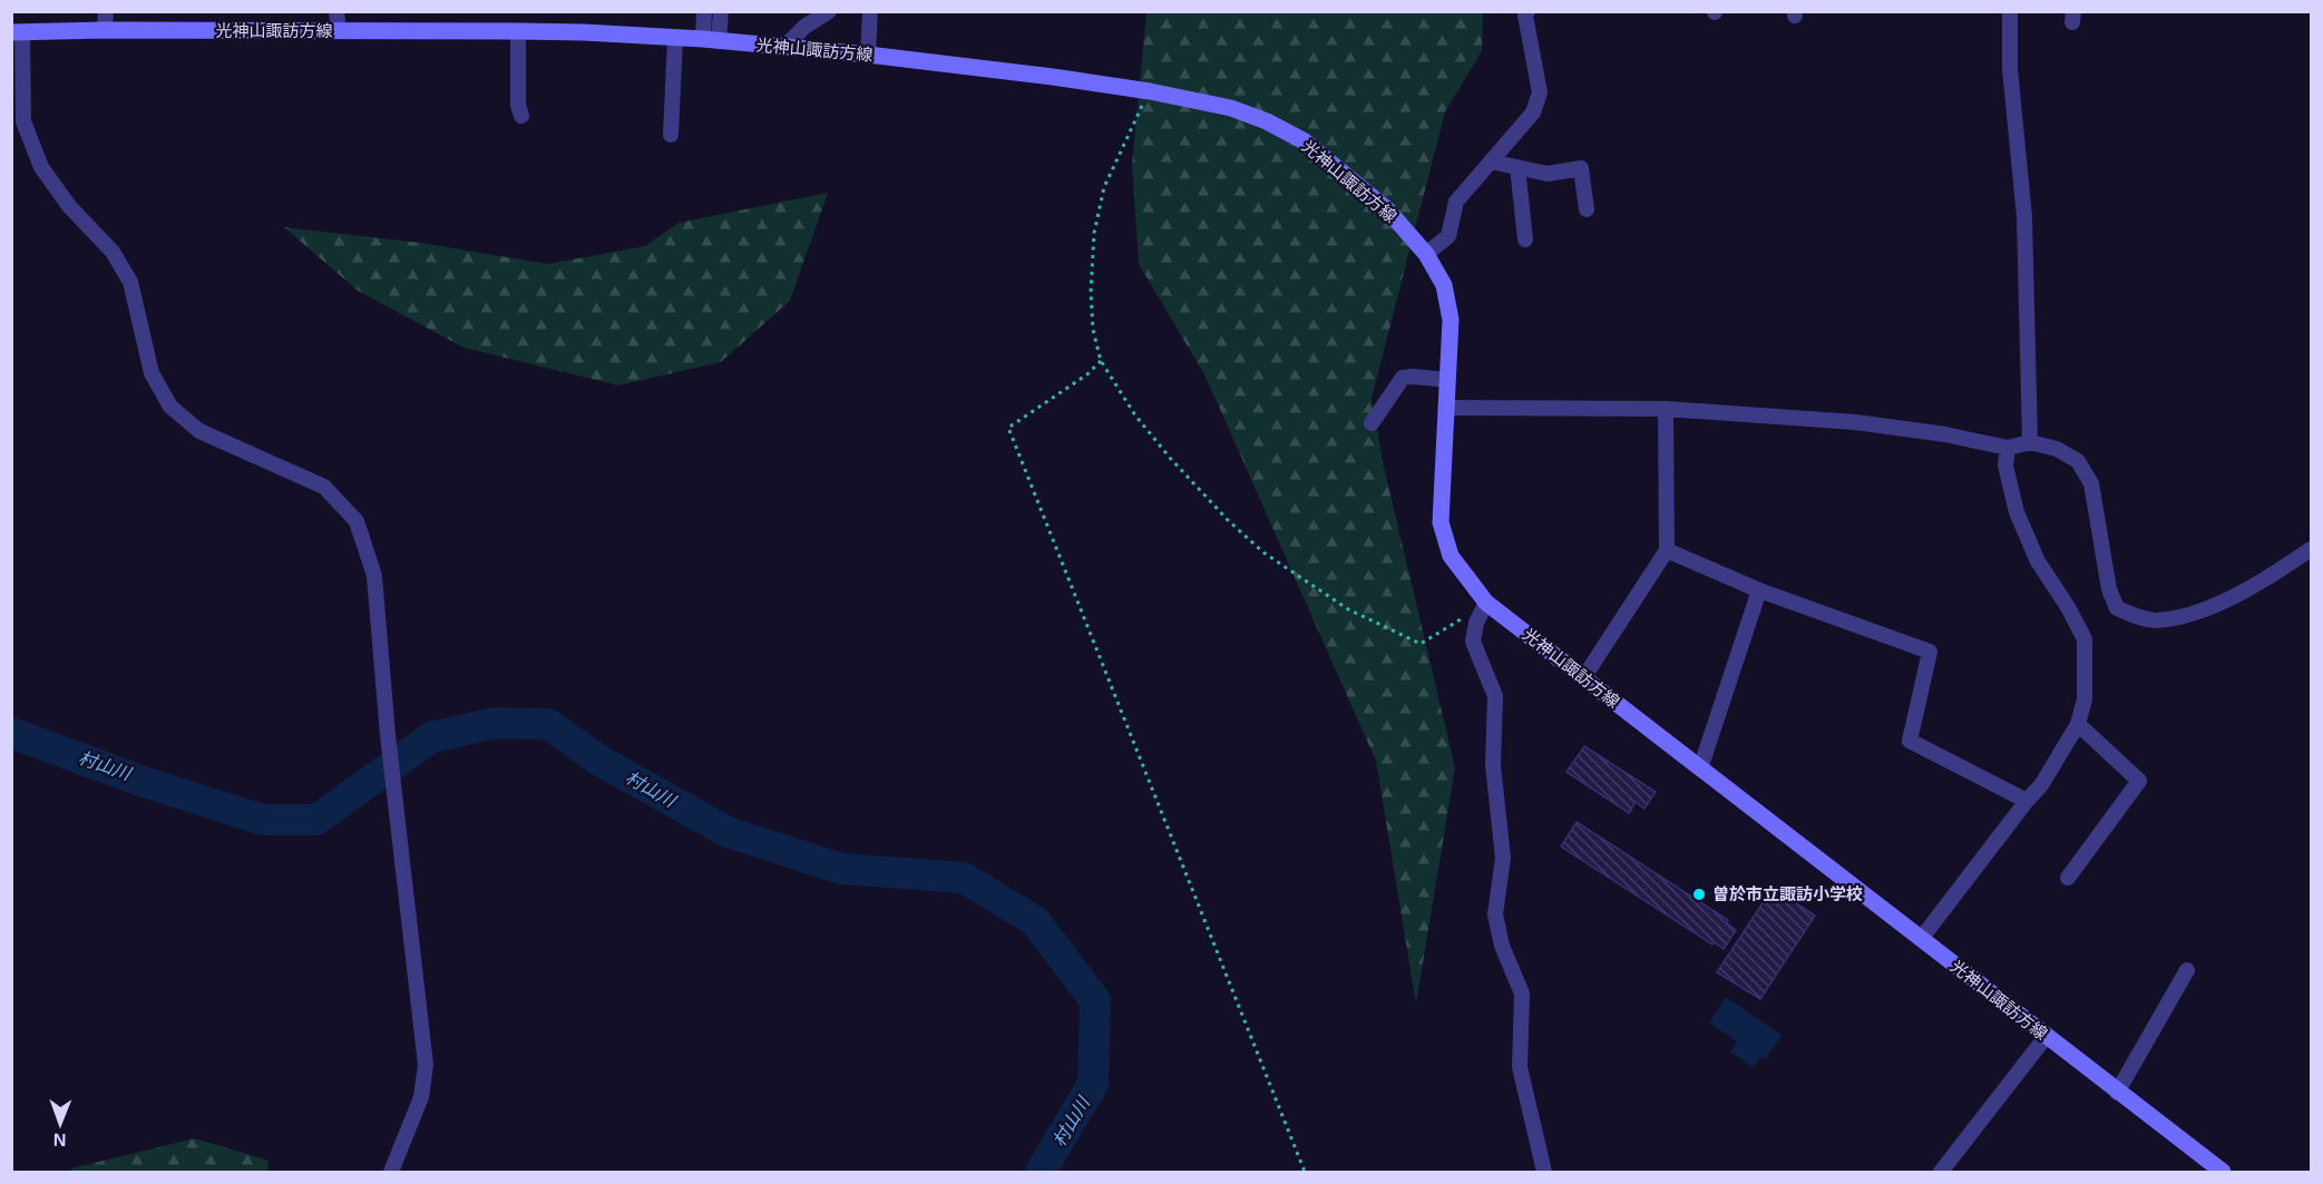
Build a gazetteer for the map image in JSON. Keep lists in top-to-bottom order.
{
  "streets": {
    "main road": ["光神山諏訪方線"]
  },
  "water": ["村山川"],
  "places": ["曽於市立諏訪小学校"],
  "north": "bottom"
}
